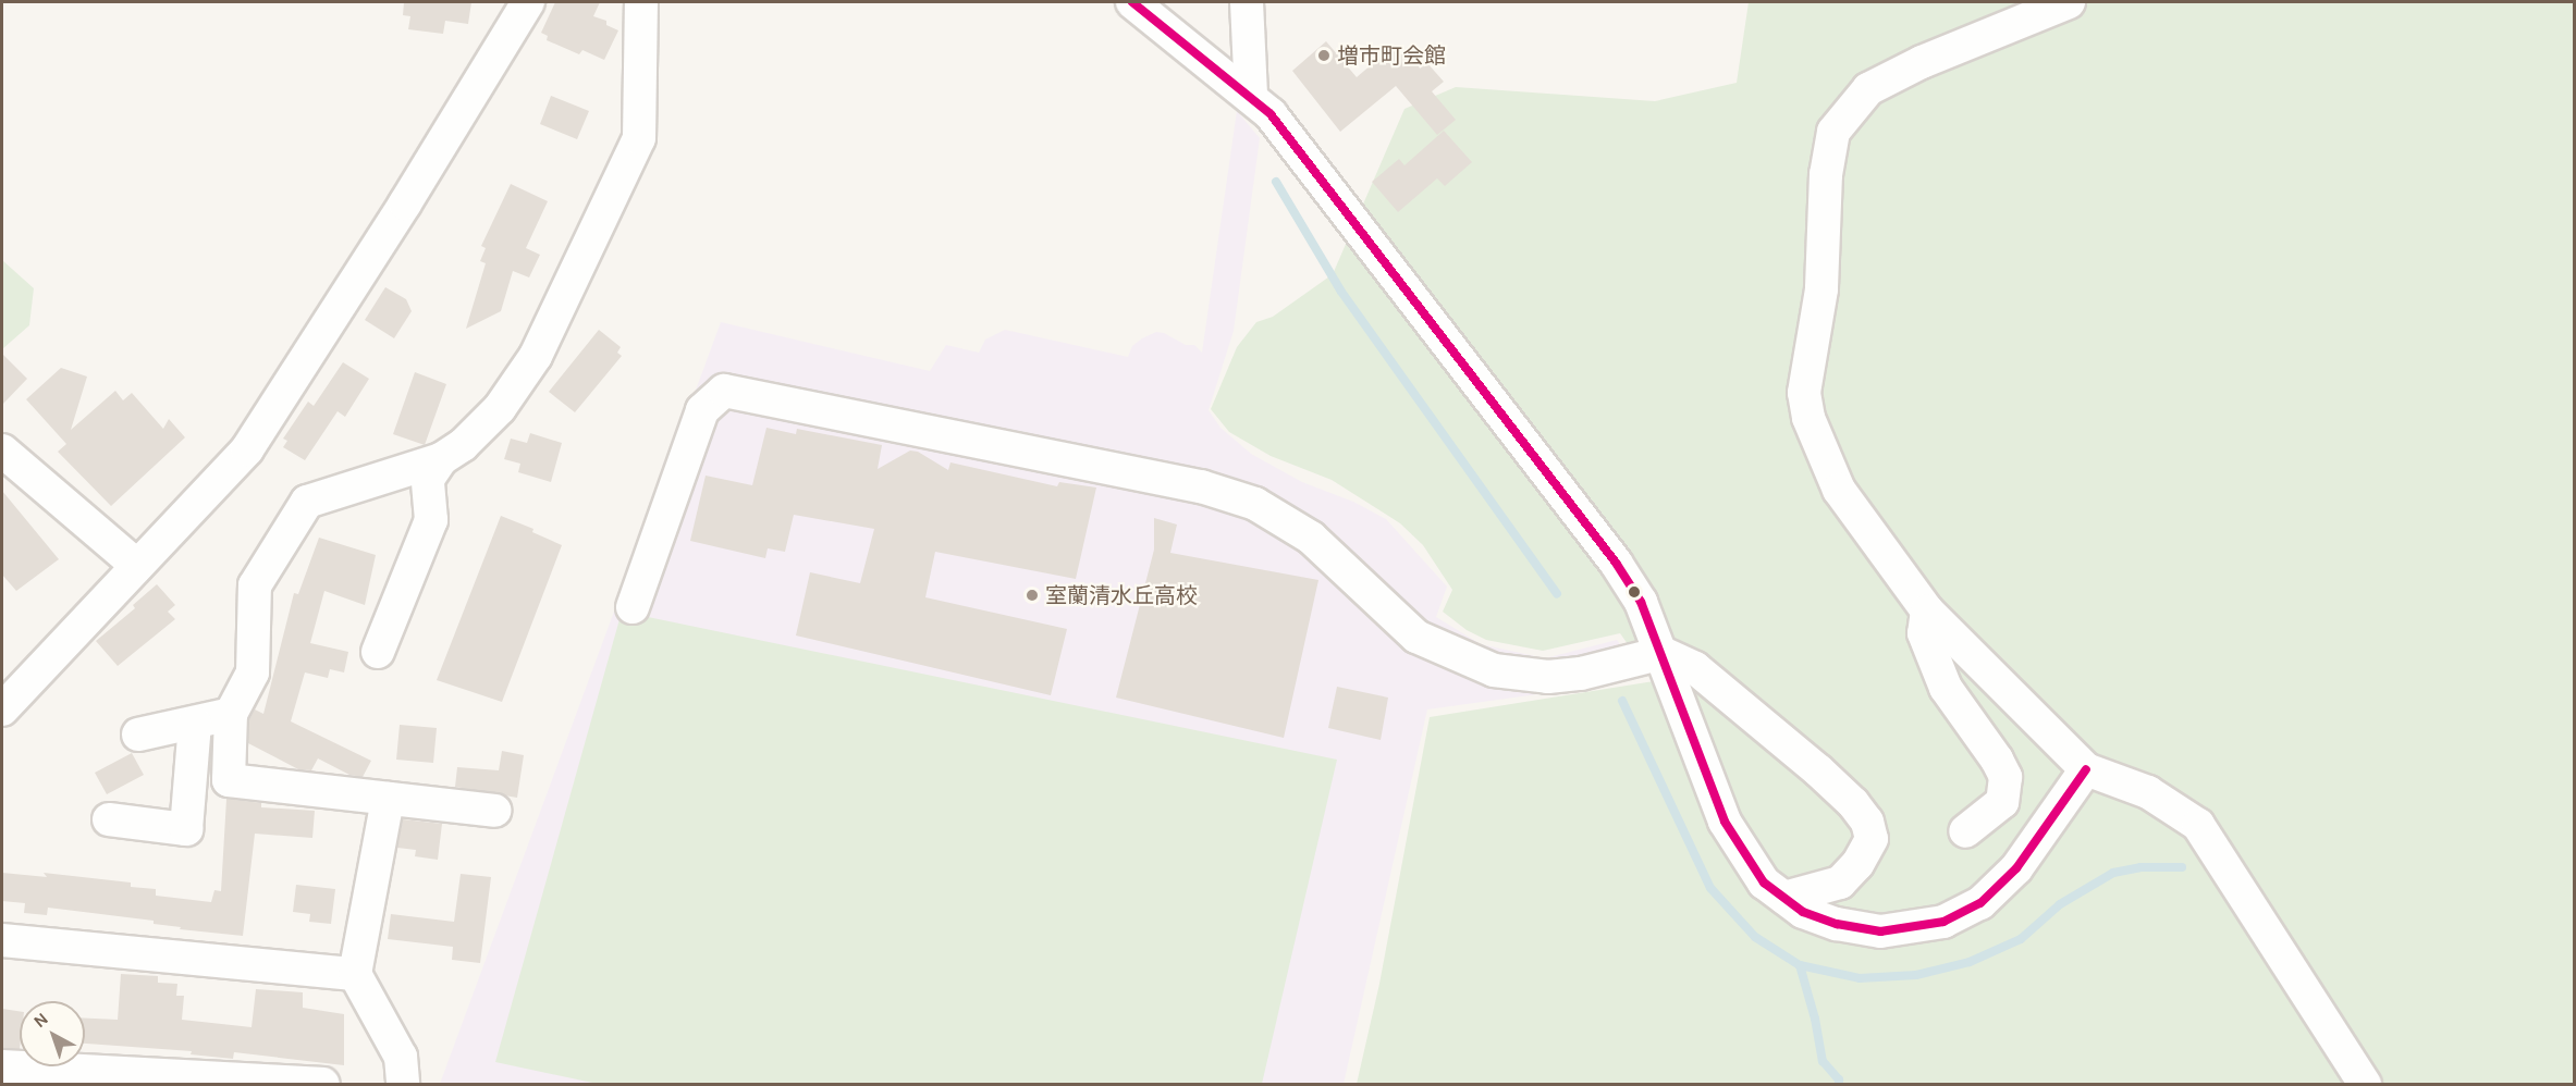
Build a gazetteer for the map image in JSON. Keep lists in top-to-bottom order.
{
  "places": ["増市町会館", "室蘭清水丘高校"],
  "north": "top left"
}
